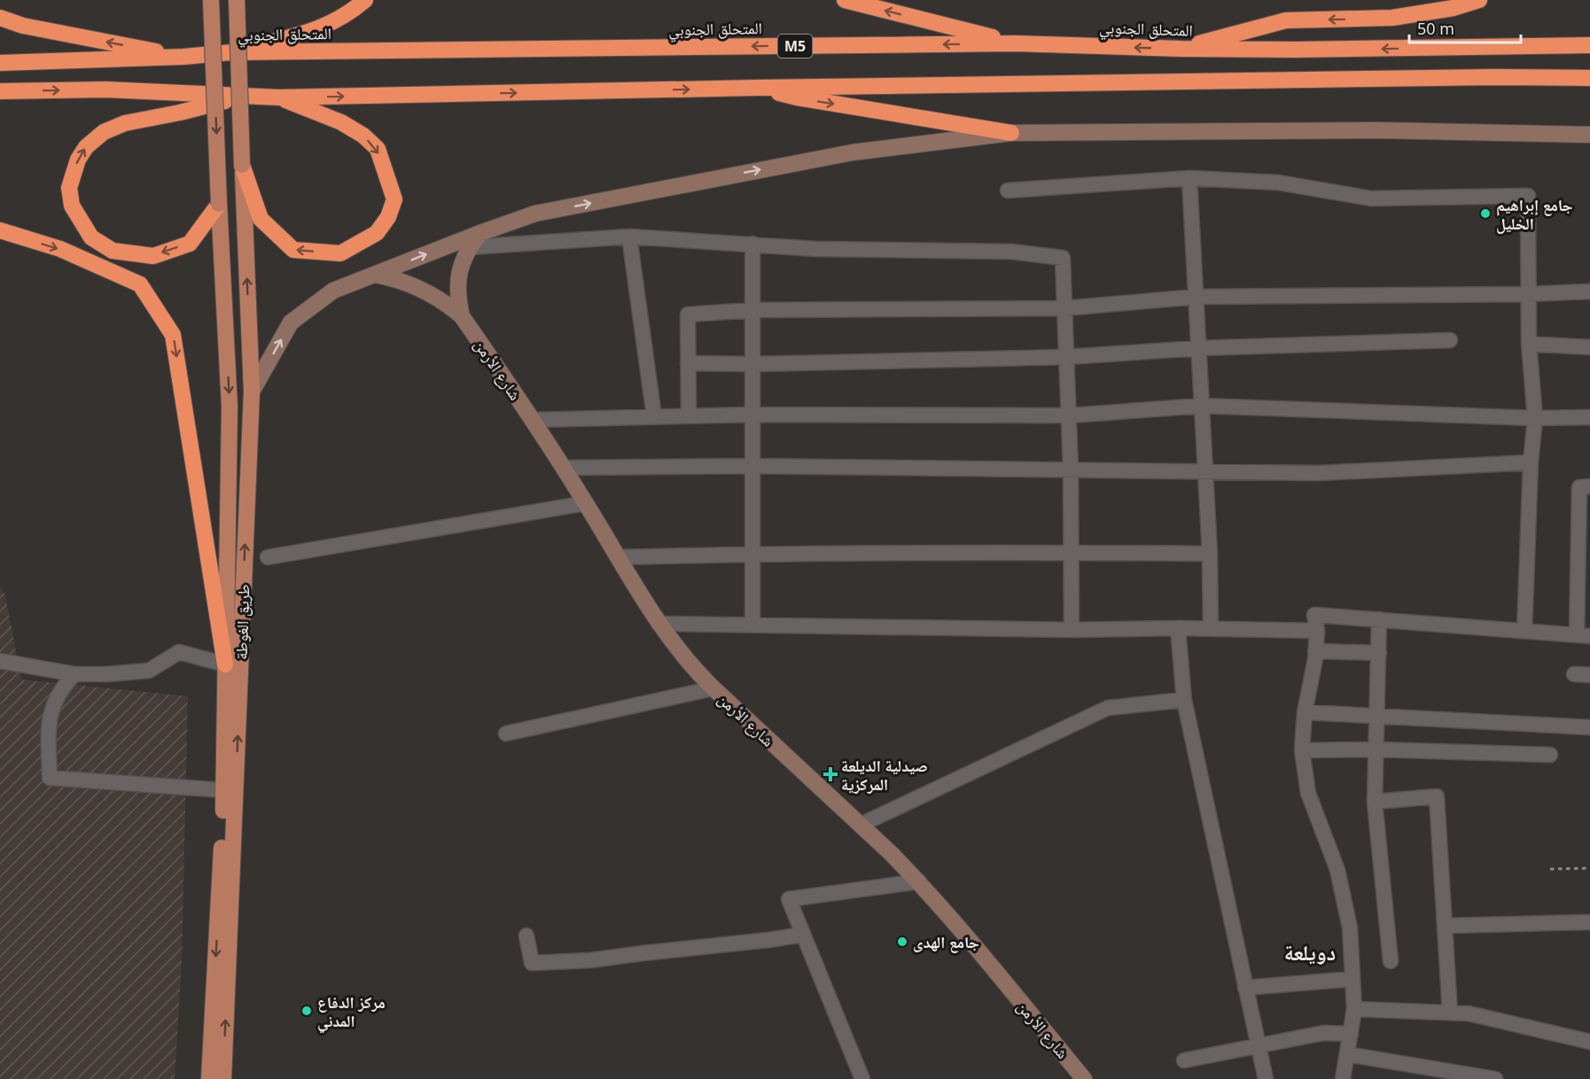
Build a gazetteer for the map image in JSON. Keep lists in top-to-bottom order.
{
  "streets": {
    "highway": ["المتحلق الجنوبي", "M5"],
    "main road": ["شارع الأرمن", "طريق الغوطة"]
  },
  "districts": ["دويلعة"],
  "places": {
    "other": ["جامع إبراهيم الخليل", "جامع الهدى", "مركز الدفاع المدني"],
    "health": ["صيدلية الديلعة المركزية"]
  },
  "scale_bar": "50 m"
}
